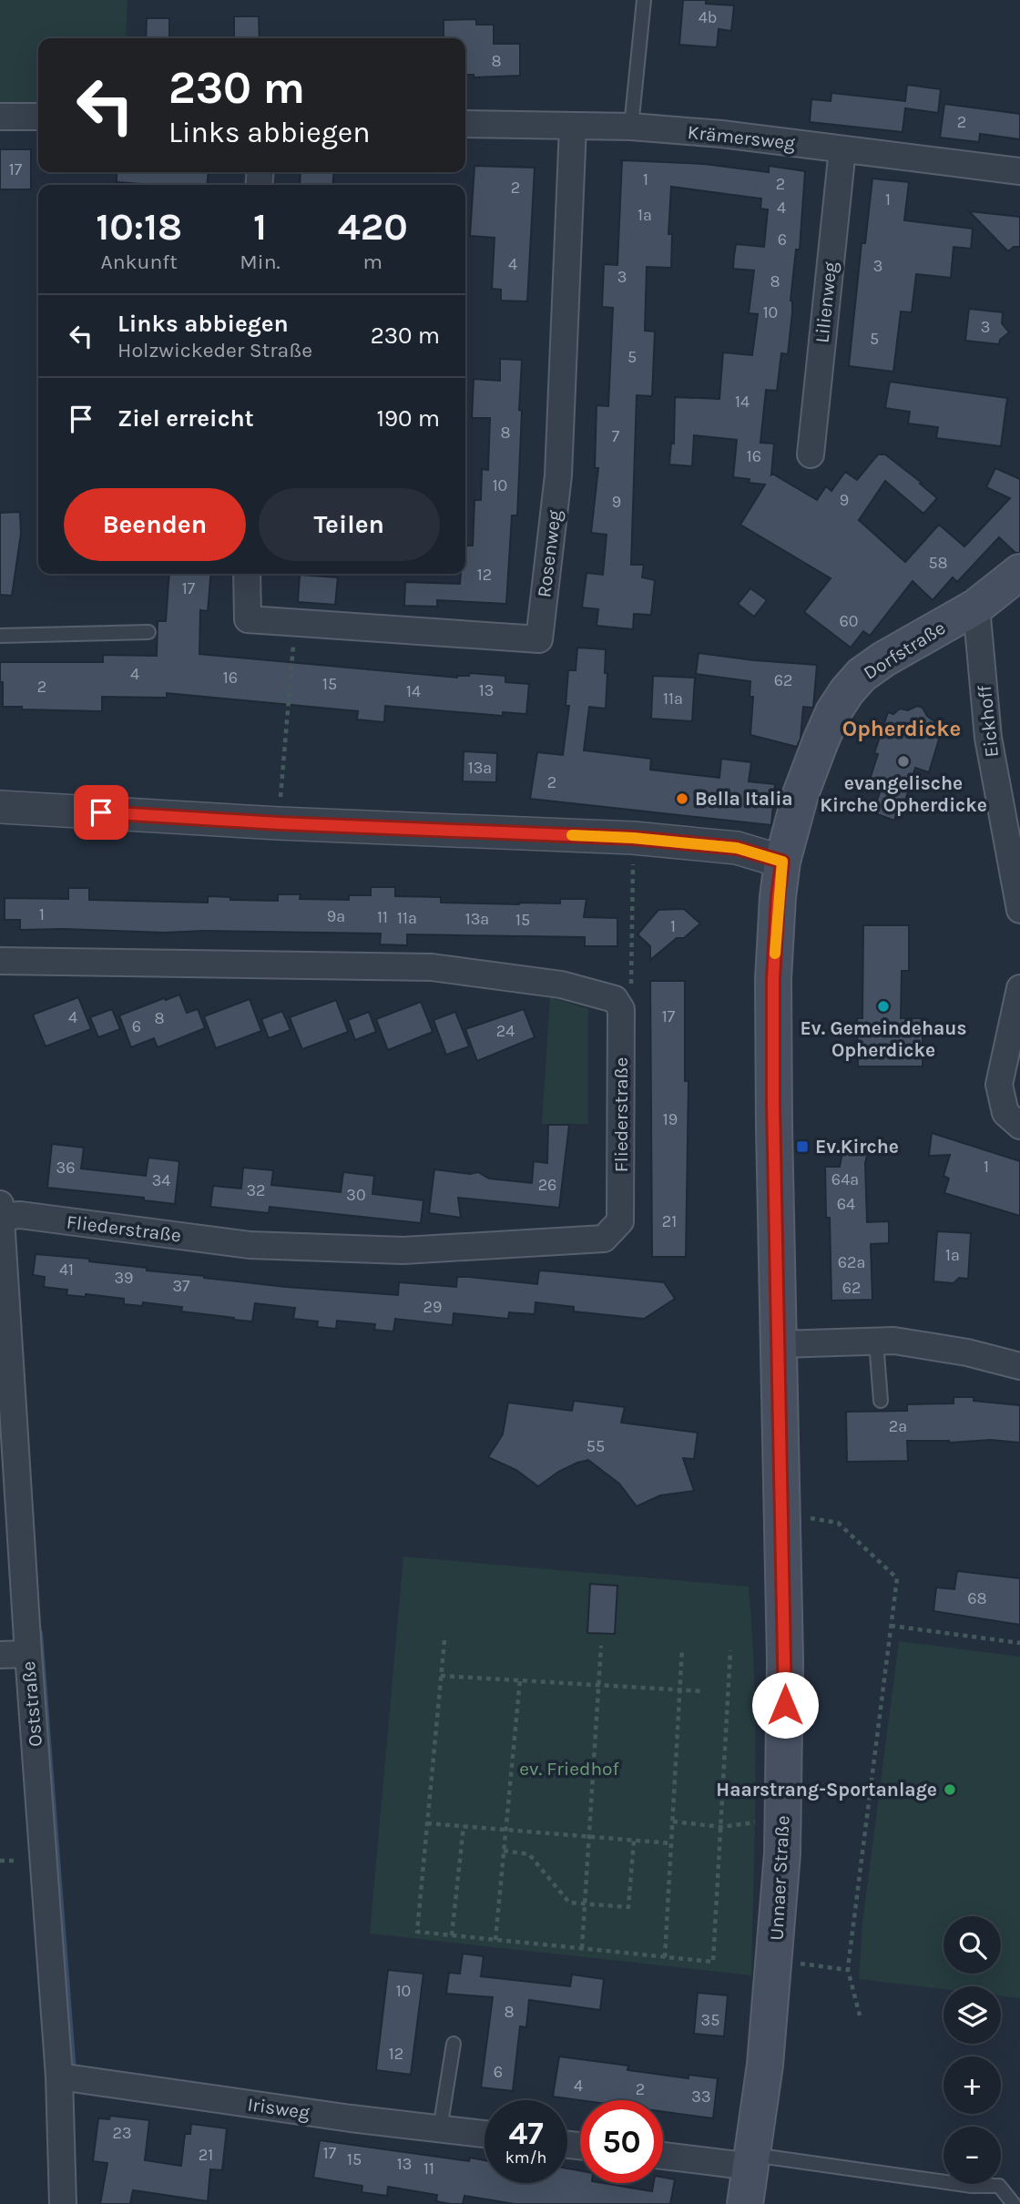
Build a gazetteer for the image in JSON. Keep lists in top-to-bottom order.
{
  "streets": {
    "main road": ["Dorfstraße", "Unnaer Straße"],
    "street": [
      "Krämersweg",
      "Lilienweg",
      "Rosenweg",
      "Eickhoff",
      "Fliederstraße",
      "Oststraße",
      "Irisweg"
    ]
  },
  "crossings": [
    ["Krämersweg", "Lilienweg"],
    ["Krämersweg", "Rosenweg"],
    ["Dorfstraße", "Eickhoff"],
    ["Dorfstraße", "Unnaer Straße"],
    ["Fliederstraße", "Oststraße"],
    ["Oststraße", "Irisweg"]
  ],
  "districts": ["Opherdicke"],
  "parks": ["ev. Friedhof"],
  "places": {
    "other": [
      "evangelische Kirche Opherdicke",
      "Bella Italia",
      "Ev. Gemeindehaus Opherdicke",
      "Haarstrang-Sportanlage"
    ],
    "transit": ["Ev.Kirche"]
  },
  "house_numbers": [
    "4b",
    "8",
    "2",
    "17",
    "1",
    "2",
    "2",
    "1",
    "4",
    "1a",
    "6",
    "4",
    "3",
    "3",
    "8",
    "10",
    "3",
    "5",
    "5",
    "14",
    "8",
    "7",
    "16",
    "10",
    "9",
    "9",
    "58",
    "12",
    "17",
    "60",
    "4",
    "16",
    "62",
    "15",
    "2",
    "13",
    "14",
    "11a",
    "13a",
    "2",
    "1",
    "9a",
    "11",
    "11a",
    "13a",
    "15",
    "1",
    "17",
    "4",
    "8",
    "6",
    "24",
    "19",
    "1",
    "36",
    "64a",
    "34",
    "26",
    "32",
    "30",
    "64",
    "21",
    "1a",
    "62a",
    "41",
    "39",
    "37",
    "62",
    "29",
    "2a",
    "55",
    "68",
    "10",
    "8",
    "35",
    "12",
    "6",
    "4",
    "2",
    "33",
    "23",
    "17",
    "21",
    "15",
    "13",
    "11"
  ],
  "page": {
    "turn": ["230 m", "Links abbiegen"],
    "eta": [
      "10:18",
      "Ankunft",
      "1",
      "Min.",
      "420",
      "m"
    ],
    "list": [
      {
        "name": "Links abbiegen",
        "note": "Holzwickeder Straße",
        "value": "230 m"
      },
      {
        "name": "Ziel erreicht",
        "value": "190 m"
      }
    ],
    "buttons": ["Beenden", "Teilen"],
    "map_buttons": ["+", "−"],
    "speed": "47 km/h",
    "limit": "50"
  }
}
